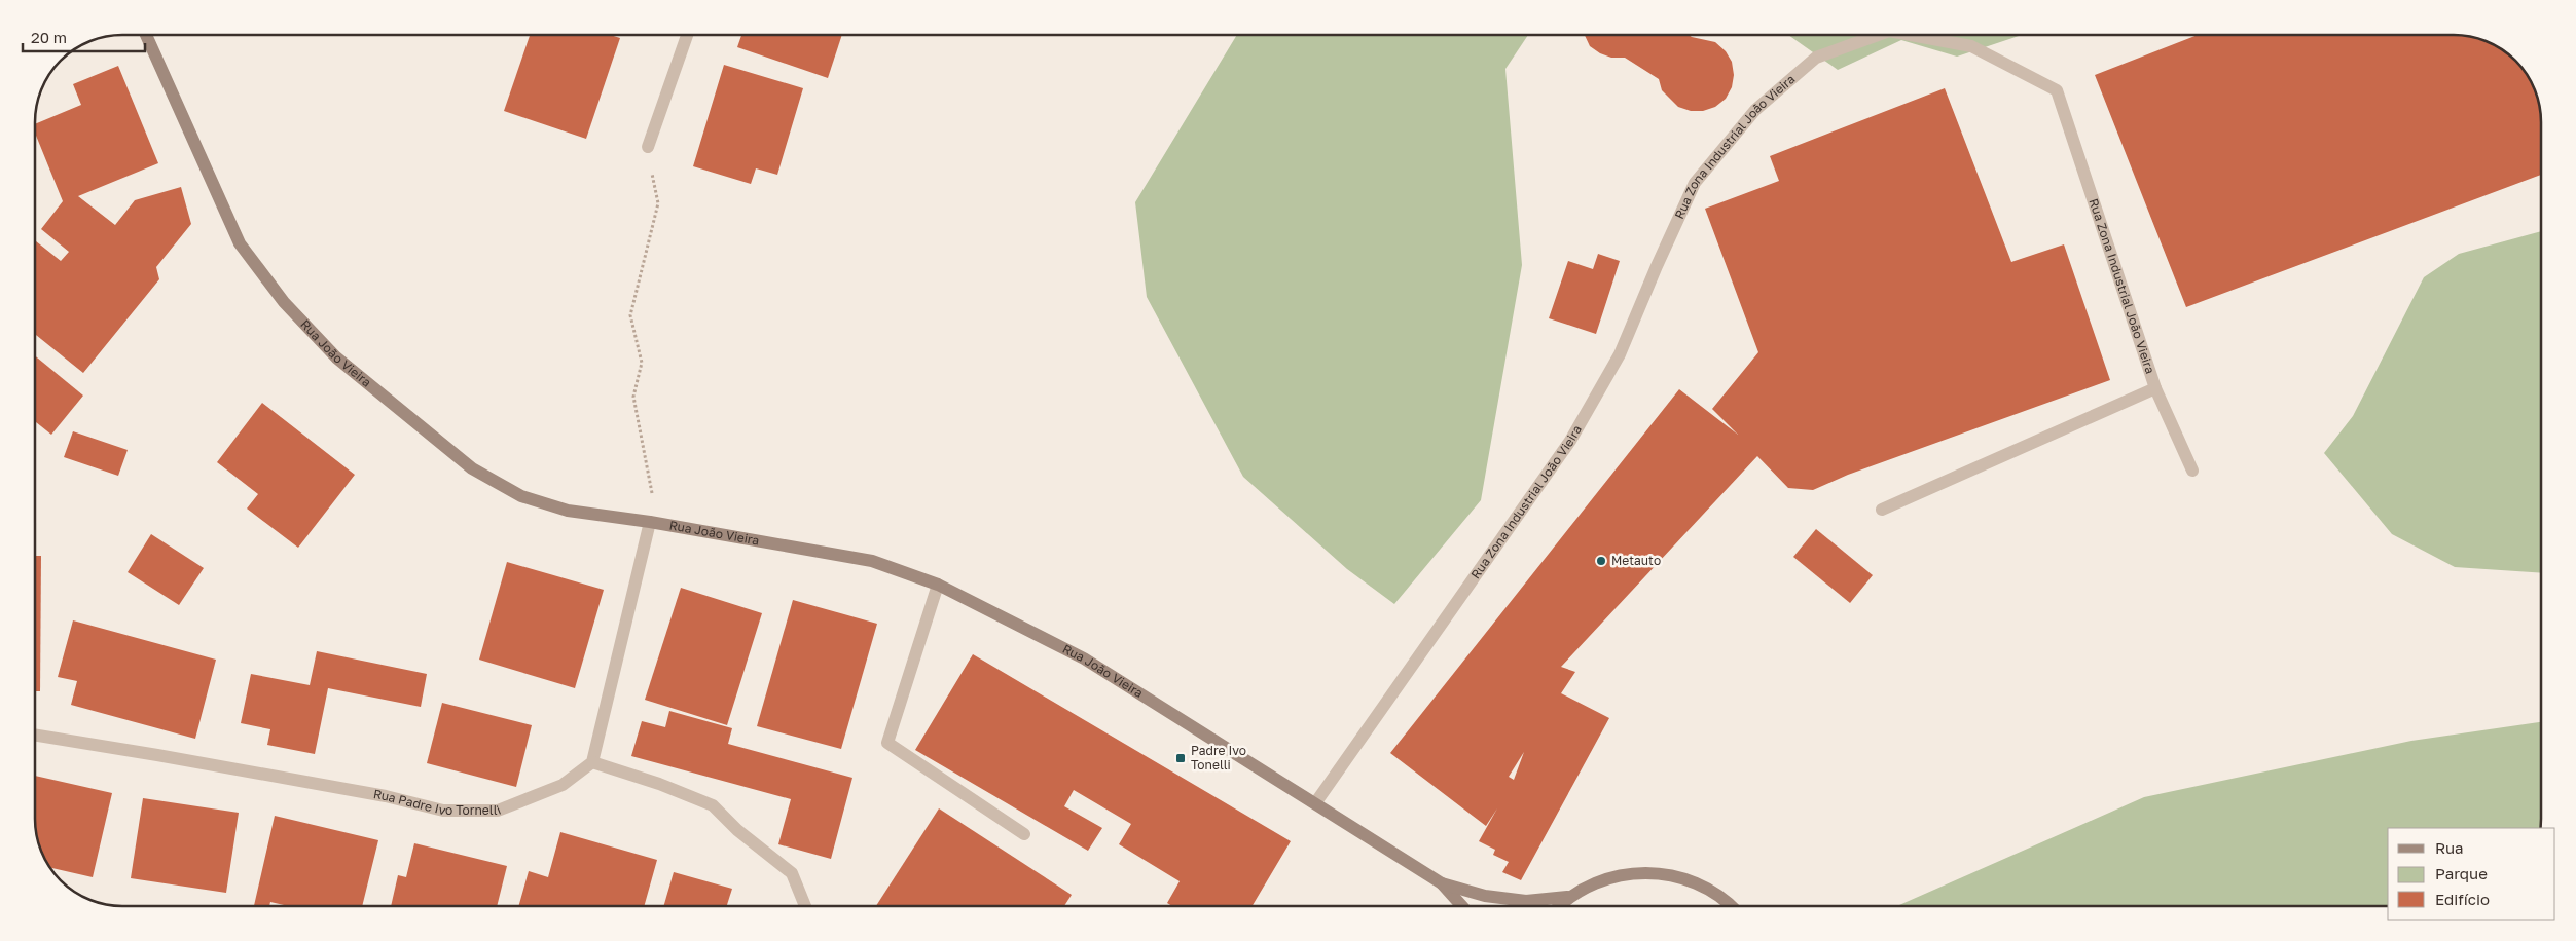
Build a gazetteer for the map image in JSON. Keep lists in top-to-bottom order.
{
  "streets": {
    "street": ["Rua Zona Industrial João Vieira", "Rua João Vieira", "Rua Padre Ivo Tornelli"]
  },
  "crossings": [
    ["Rua Zona Industrial João Vieira", "Rua João Vieira"]
  ],
  "places": {
    "other": ["Metauto"],
    "transit": ["Padre Ivo Tonelli"]
  },
  "legend": ["Rua", "Parque", "Edifício"],
  "scale_bar": "20 m"
}
